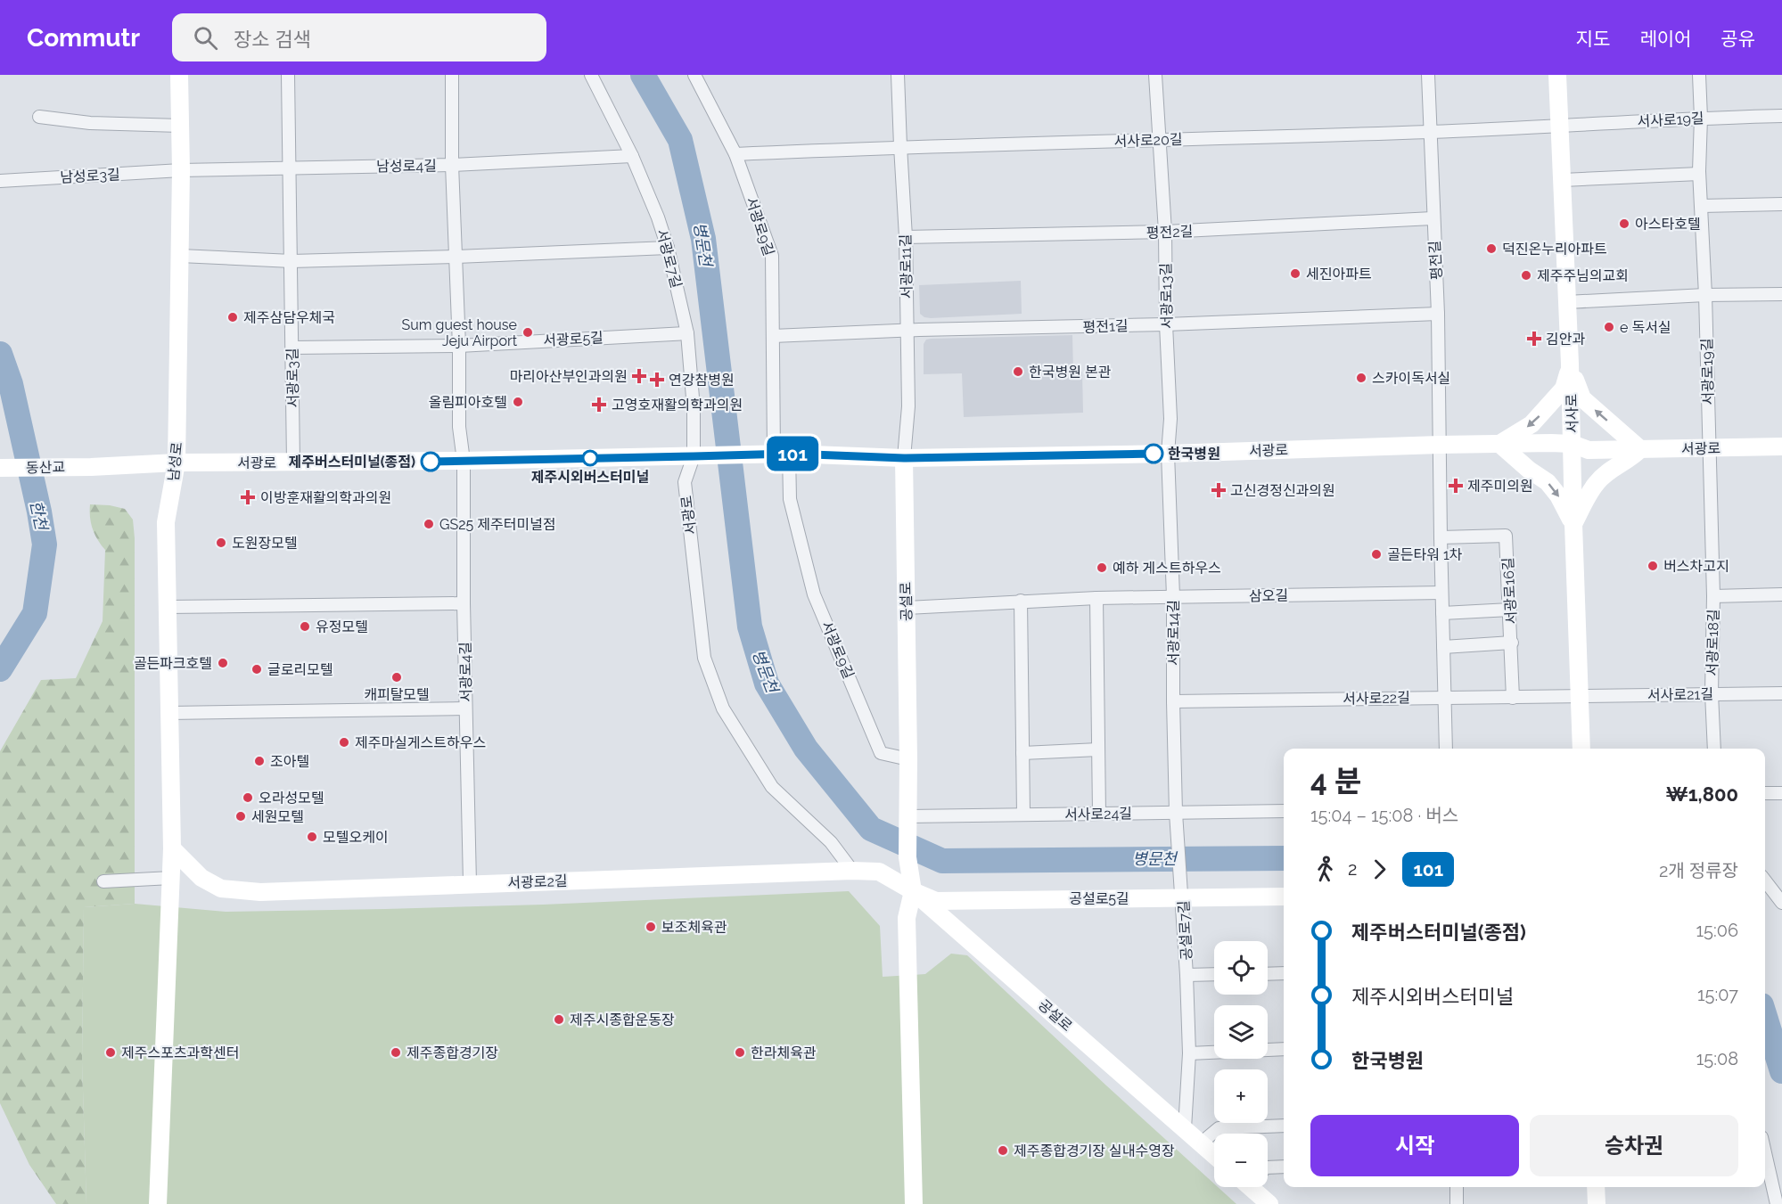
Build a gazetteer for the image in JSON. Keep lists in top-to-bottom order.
{
  "streets": {
    "main road": [
      "서사로",
      "서광로",
      "남성로",
      "동산교",
      "공설로",
      "서광로2길",
      "공설로5길"
    ],
    "street": [
      "서사로19길",
      "서사로20길",
      "남성로4길",
      "남성로3길",
      "서광로9길",
      "평전2길",
      "서광로7길",
      "평전길",
      "서광로11길",
      "서광로13길",
      "평전1길",
      "서광로5길",
      "서광로19길",
      "서광로3길",
      "서광로16길",
      "삼오길",
      "서광로14길",
      "서광로18길",
      "서광로4길",
      "서사로21길",
      "서사로22길",
      "서사로24길",
      "공설로7길"
    ]
  },
  "crossings": [
    ["서사로19길", "서사로20길"],
    ["서사로19길", "서광로19길"],
    ["서사로19길", "서사로"],
    ["서사로20길", "서광로9길"],
    ["서사로20길", "평전길"],
    ["서사로20길", "서광로11길"],
    ["서사로20길", "서광로13길"],
    ["서사로20길", "서사로"],
    ["남성로4길", "남성로3길"],
    ["남성로4길", "서광로7길"],
    ["남성로4길", "서광로3길"],
    ["남성로4길", "남성로"],
    ["남성로3길", "남성로"],
    ["서광로9길", "평전1길"],
    ["서광로9길", "서광로"],
    ["서광로9길", "공설로"],
    ["평전2길", "평전길"],
    ["평전2길", "서광로11길"],
    ["평전2길", "서광로13길"],
    ["서광로7길", "서광로5길"],
    ["서광로7길", "서광로"],
    ["평전길", "평전1길"],
    ["평전길", "서광로"],
    ["서광로11길", "평전1길"],
    ["서광로11길", "서광로"],
    ["서광로11길", "공설로"],
    ["서광로13길", "평전1길"],
    ["서광로13길", "서광로"],
    ["서광로13길", "서광로14길"],
    ["서광로5길", "서광로3길"],
    ["서광로19길", "서광로"],
    ["서광로19길", "서광로18길"],
    ["서광로3길", "서광로"],
    ["서사로", "서광로"],
    ["서사로", "서사로21길"],
    ["서사로", "서사로22길"],
    ["서광로", "남성로"],
    ["서광로", "동산교"],
    ["서광로", "공설로"],
    ["서광로", "서광로14길"],
    ["서광로", "서광로18길"],
    ["서광로", "서광로4길"],
    ["서광로", "서광로2길"],
    ["남성로", "서광로2길"],
    ["삼오길", "공설로"],
    ["삼오길", "서광로14길"],
    ["공설로", "서사로24길"],
    ["공설로", "서광로2길"],
    ["공설로", "공설로5길"],
    ["공설로", "공설로7길"],
    ["서광로14길", "서사로22길"],
    ["서광로14길", "서사로24길"],
    ["서광로14길", "공설로7길"],
    ["서광로18길", "서사로21길"],
    ["서광로4길", "서광로2길"],
    ["서사로21길", "서사로22길"],
    ["서사로24길", "공설로7길"],
    ["서광로2길", "공설로5길"],
    ["공설로5길", "공설로7길"]
  ],
  "water": ["병문천", "한천"],
  "places": {
    "other": [
      "아스타호텔",
      "덕진온누리아파트",
      "세진아파트",
      "제주주님의교회",
      "제주삼담우체국",
      "e 독서실",
      "Sum guest house Jeju Airport",
      "한국병원 본관",
      "스카이독서실",
      "올림피아호텔",
      "한국병원",
      "제주시외버스터미널",
      "제주버스터미널(종점)",
      "GS25 제주터미널점",
      "도원장모텔",
      "골든타워 1차",
      "버스차고지",
      "예하 게스트하우스",
      "유정모텔",
      "골든파크호텔",
      "글로리모텔",
      "캐피탈모텔",
      "제주마실게스트하우스",
      "조아텔",
      "오라성모텔",
      "세원모텔",
      "모텔오케이",
      "보조체육관",
      "제주시종합운동장",
      "제주스포츠과학센터",
      "제주종합경기장",
      "한라체육관",
      "제주종합경기장 실내수영장"
    ],
    "health": [
      "김안과",
      "마리아산부인과의원",
      "연강참병원",
      "고영호재활의학과의원",
      "제주미의원",
      "고신경정신과의원",
      "이방훈재활의학과의원"
    ]
  },
  "lines": ["bus line 101"],
  "page": {
    "header": "Commutr",
    "search": "장소 검색",
    "nav": ["지도", "레이어", "공유"],
    "on_map": "101",
    "heading": ["4 분", "15:04 – 15:08 · 버스", "₩1,800"],
    "legs": ["2", "101", "2개 정류장"],
    "list": [
      {
        "name": "제주버스터미널(종점)",
        "value": "15:06"
      },
      {
        "name": "제주시외버스터미널",
        "value": "15:07"
      },
      {
        "name": "한국병원",
        "value": "15:08"
      }
    ],
    "map_buttons": ["+", "−"],
    "buttons": ["시작", "승차권"]
  }
}
